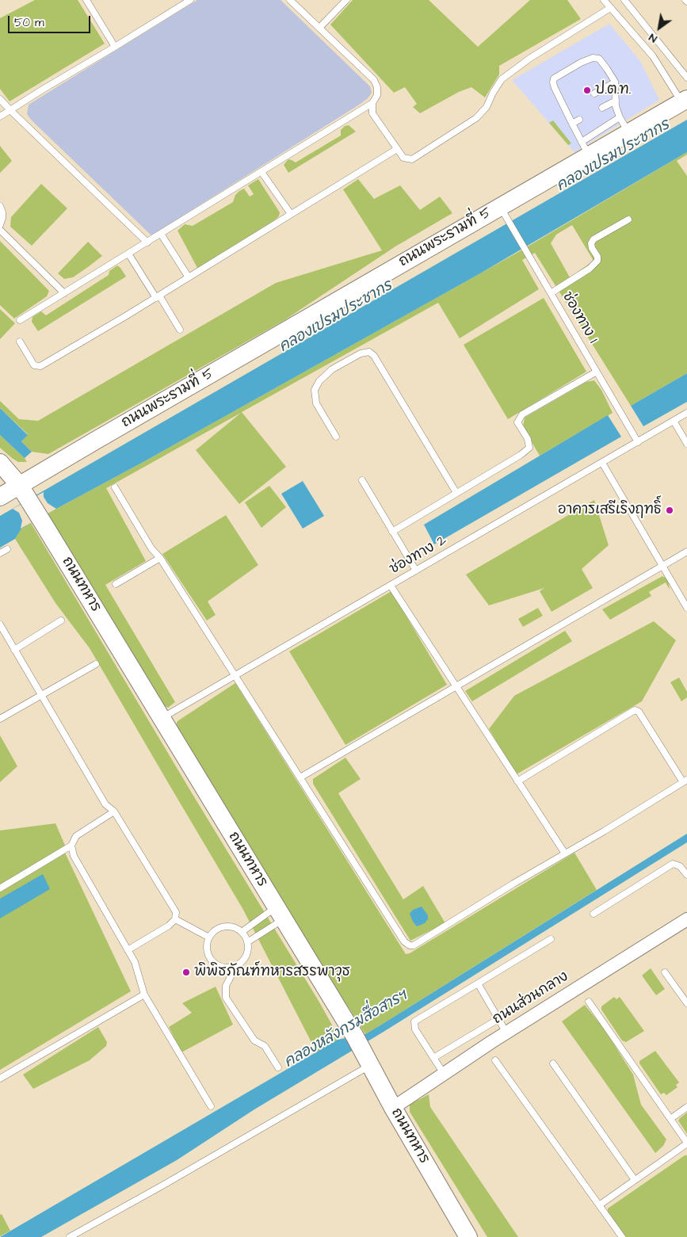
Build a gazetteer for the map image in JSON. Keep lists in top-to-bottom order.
{
  "streets": {
    "main road": ["ถนนพระรามที่ 5", "ถนนทหาร"],
    "street": ["ถนนส่วนกลาง"],
    "lane": ["ช่องทาง 1", "ช่องทาง 2"]
  },
  "crossings": [
    ["ถนนพระรามที่ 5", "ช่องทาง 1"],
    ["ถนนพระรามที่ 5", "ถนนทหาร"],
    ["ช่องทาง 1", "ช่องทาง 2"],
    ["ช่องทาง 2", "ถนนทหาร"],
    ["ถนนทหาร", "ถนนส่วนกลาง"]
  ],
  "water": ["คลองเปรมประชากร", "คลองหลังกรมสื่อสารฯ"],
  "places": ["ป.ต.ท.", "อาคารเสรีเริงฤทธิ์", "พิพิธภัณฑ์ทหารสรรพาวุธ"],
  "scale_bar": "50 m",
  "north": "bottom left"
}
